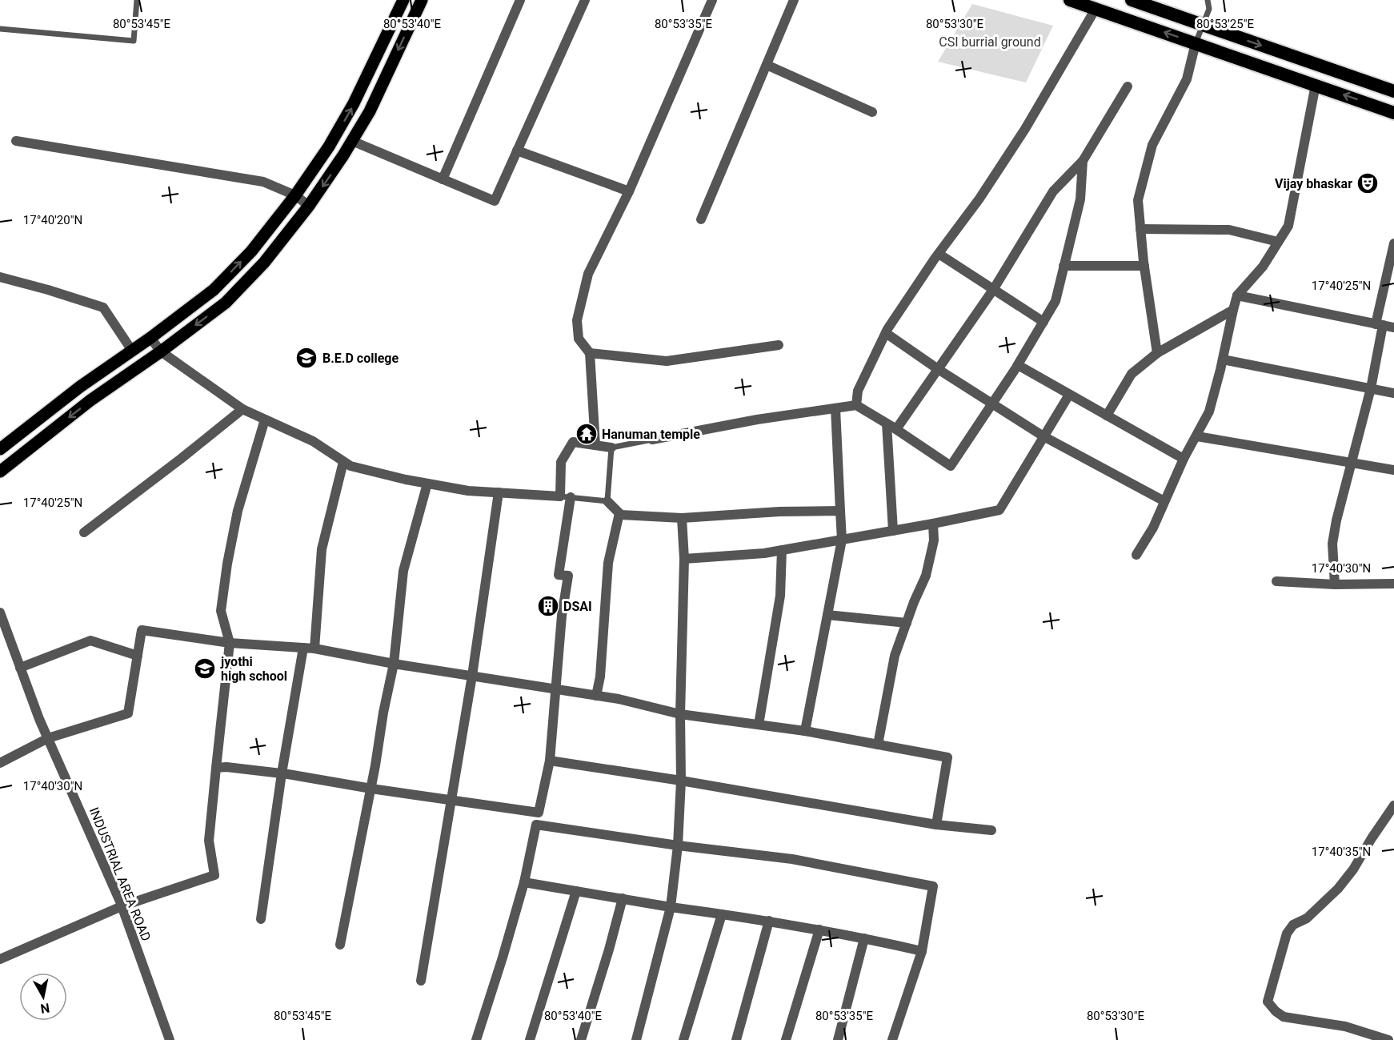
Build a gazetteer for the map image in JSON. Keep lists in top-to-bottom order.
{
  "streets": {
    "street": ["INDUSTRIAL AREA ROAD"]
  },
  "parks": ["CSI burrial ground"],
  "places": {
    "theatre": ["Vijay bhaskar"],
    "school or university": ["B.E.D college", "jyothi high school"],
    "temple": ["Hanuman temple"],
    "building": ["DSAI"]
  },
  "north": "bottom",
  "coordinates": [
    "80°53'45\"E",
    "80°53'40\"E",
    "80°53'35\"E",
    "80°53'30\"E",
    "80°53'25\"E",
    "17°40'20\"N",
    "17°40'25\"N",
    "17°40'30\"N",
    "17°40'35\"N"
  ]
}
